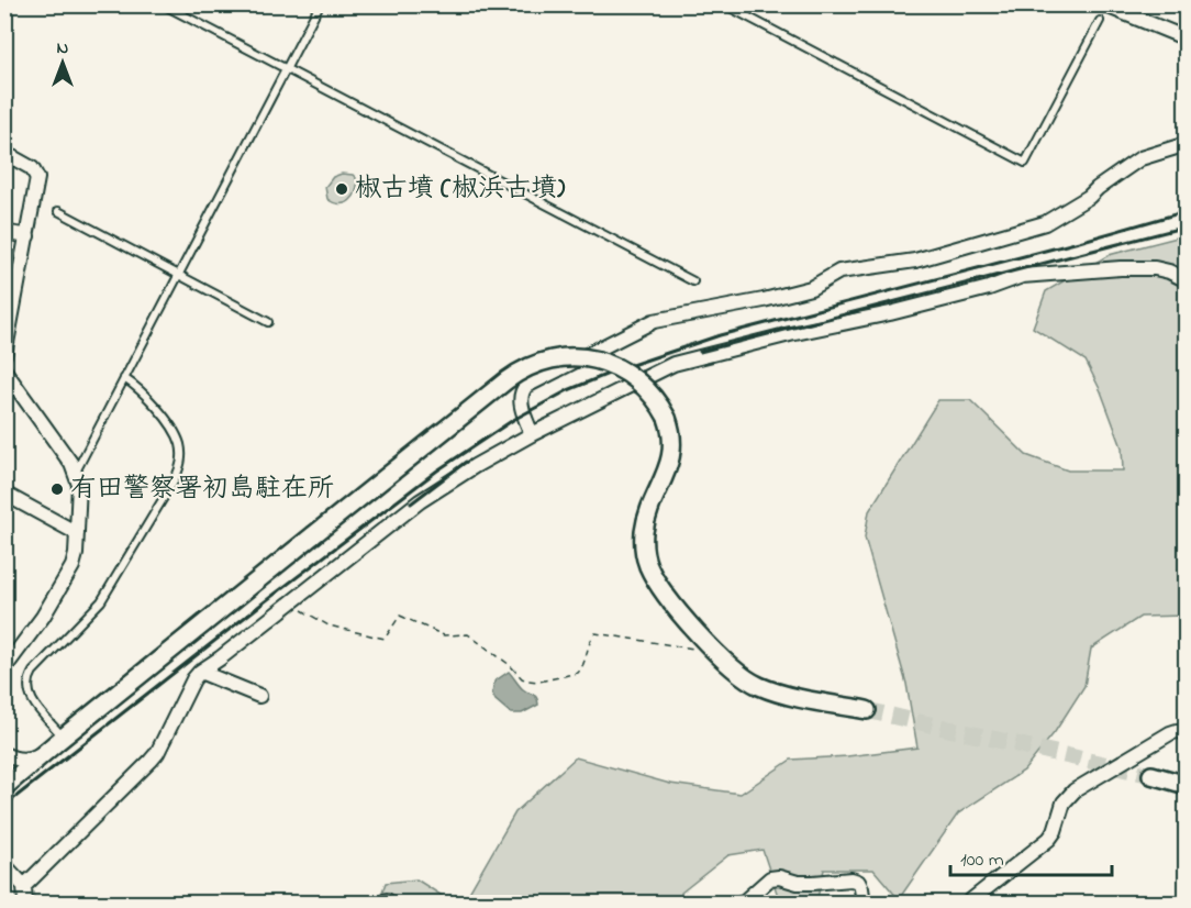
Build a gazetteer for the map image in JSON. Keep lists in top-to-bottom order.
{
  "places": ["椒古墳 (椒浜古墳)", "有田警察署初島駐在所"],
  "scale_bar": "100 m",
  "north": "top"
}
